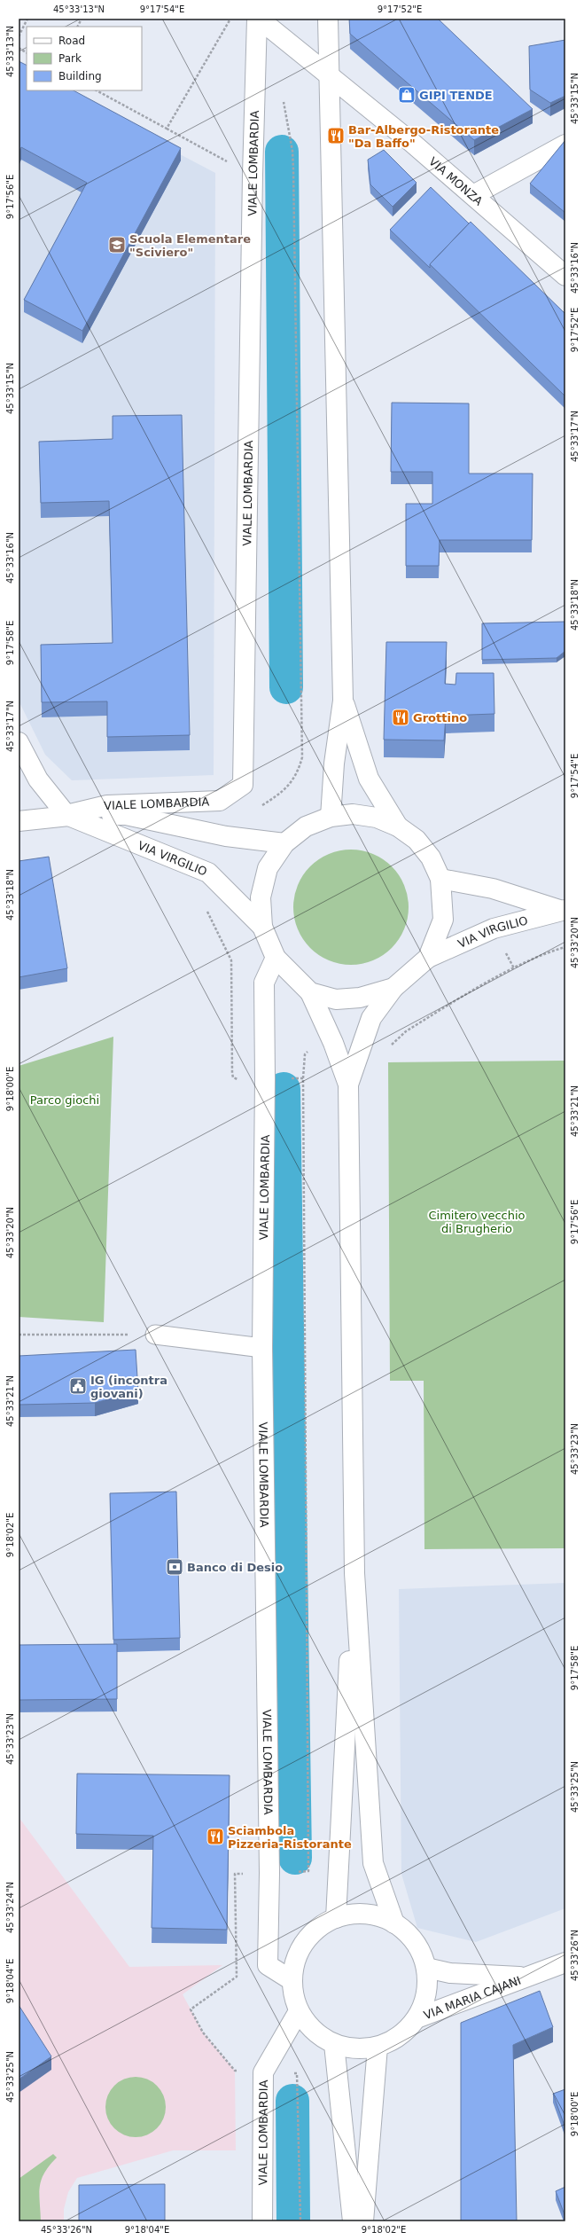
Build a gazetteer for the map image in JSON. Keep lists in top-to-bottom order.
{
  "streets": {
    "street": [
      "VIALE LOMBARDIA",
      "VIA MONZA",
      "VIA VIRGILIO",
      "VIA MARIA CAJANI"
    ]
  },
  "crossings": [
    ["VIALE LOMBARDIA", "VIA MONZA"],
    ["VIALE LOMBARDIA", "VIA VIRGILIO"]
  ],
  "parks": ["Parco giochi", "Cimitero vecchio di Brugherio"],
  "places": {
    "shop": ["GIPI TENDE"],
    "restaurant": ["Bar-Albergo-Ristorante \"Da Baffo\"", "Grottino", "Sciambola Pizzeria-Ristorante"],
    "school or university": ["Scuola Elementare \"Sciviero\""],
    "public building": ["IG (incontra giovani)"],
    "bank": ["Banco di Desio"]
  },
  "legend": ["Road", "Park", "Building"],
  "coordinates": [
    "45°33'13\"N",
    "9°17'54\"E",
    "9°17'52\"E",
    "45°33'15\"N",
    "9°17'56\"E",
    "45°33'16\"N",
    "45°33'17\"N",
    "45°33'18\"N",
    "9°17'58\"E",
    "45°33'20\"N",
    "9°18'00\"E",
    "45°33'21\"N",
    "45°33'23\"N",
    "9°18'02\"E",
    "45°33'25\"N",
    "45°33'24\"N",
    "45°33'26\"N",
    "9°18'04\"E"
  ]
}
